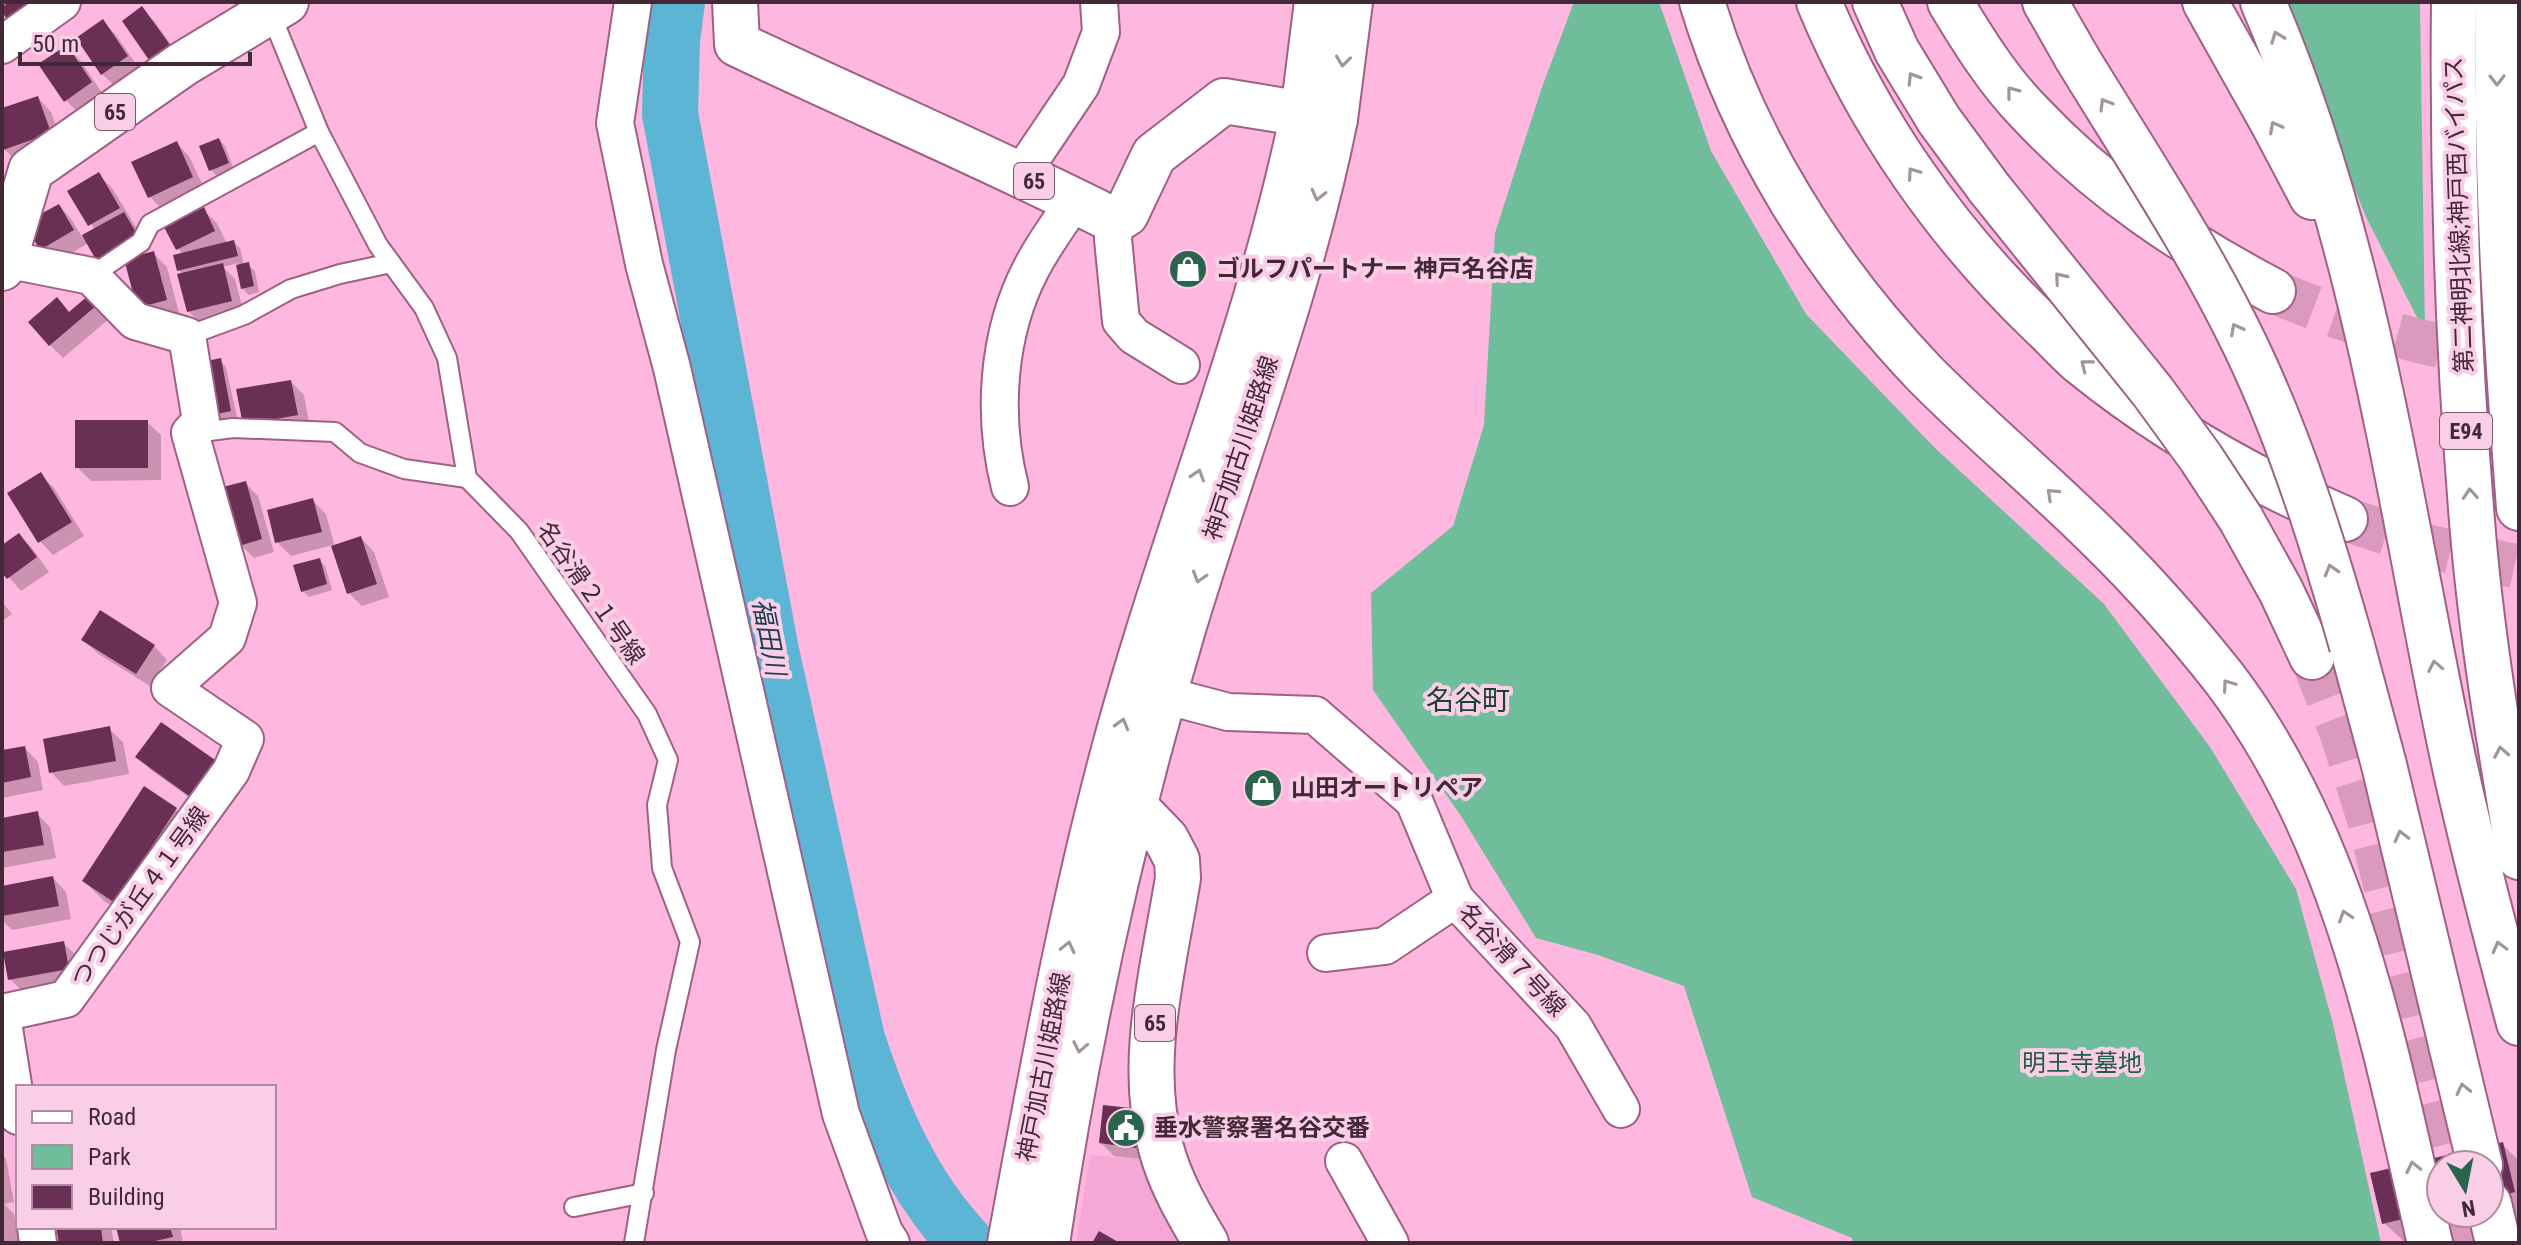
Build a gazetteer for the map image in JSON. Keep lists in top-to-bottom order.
{
  "streets": {
    "main road": [
      "65",
      "第二神明北線;神戸西バイパス",
      "E94",
      "神戸加古川姫路線"
    ],
    "street": ["つつじが丘４１号線", "名谷滑７号線"],
    "lane": ["名谷滑２１号線"]
  },
  "crossings": [
    ["65", "神戸加古川姫路線"],
    ["神戸加古川姫路線", "名谷滑７号線"]
  ],
  "districts": ["名谷町"],
  "water": ["福田川"],
  "parks": ["明王寺墓地"],
  "places": {
    "shop": ["ゴルフパートナー 神戸名谷店", "山田オートリペア"],
    "public building": ["垂水警察署名谷交番"]
  },
  "legend": ["Road", "Park", "Building"],
  "scale_bar": "50 m",
  "north": "bottom"
}
